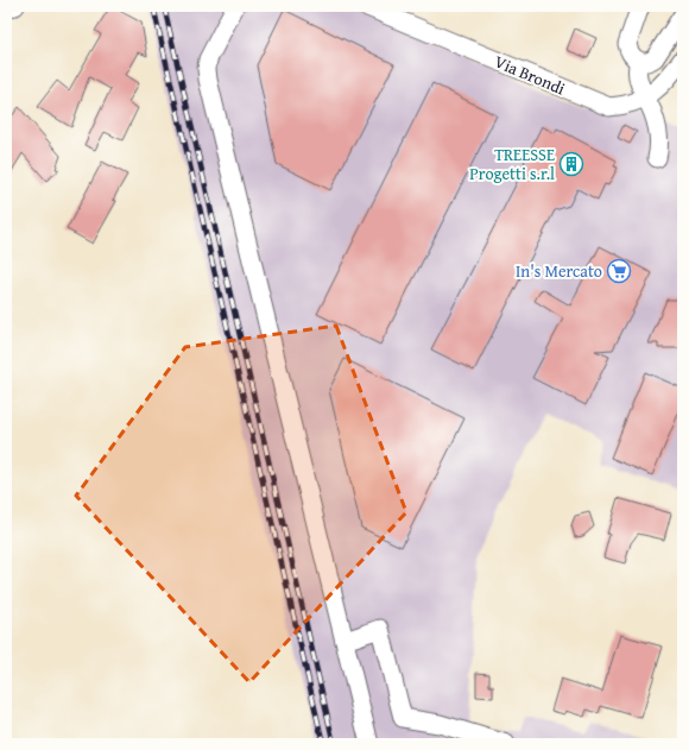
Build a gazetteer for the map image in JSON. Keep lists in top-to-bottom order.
{
  "streets": {
    "street": ["Via Brondi"]
  },
  "places": {
    "building": ["TREESSE Progetti s.r.l"],
    "supermarket": ["In's Mercato"]
  }
}
